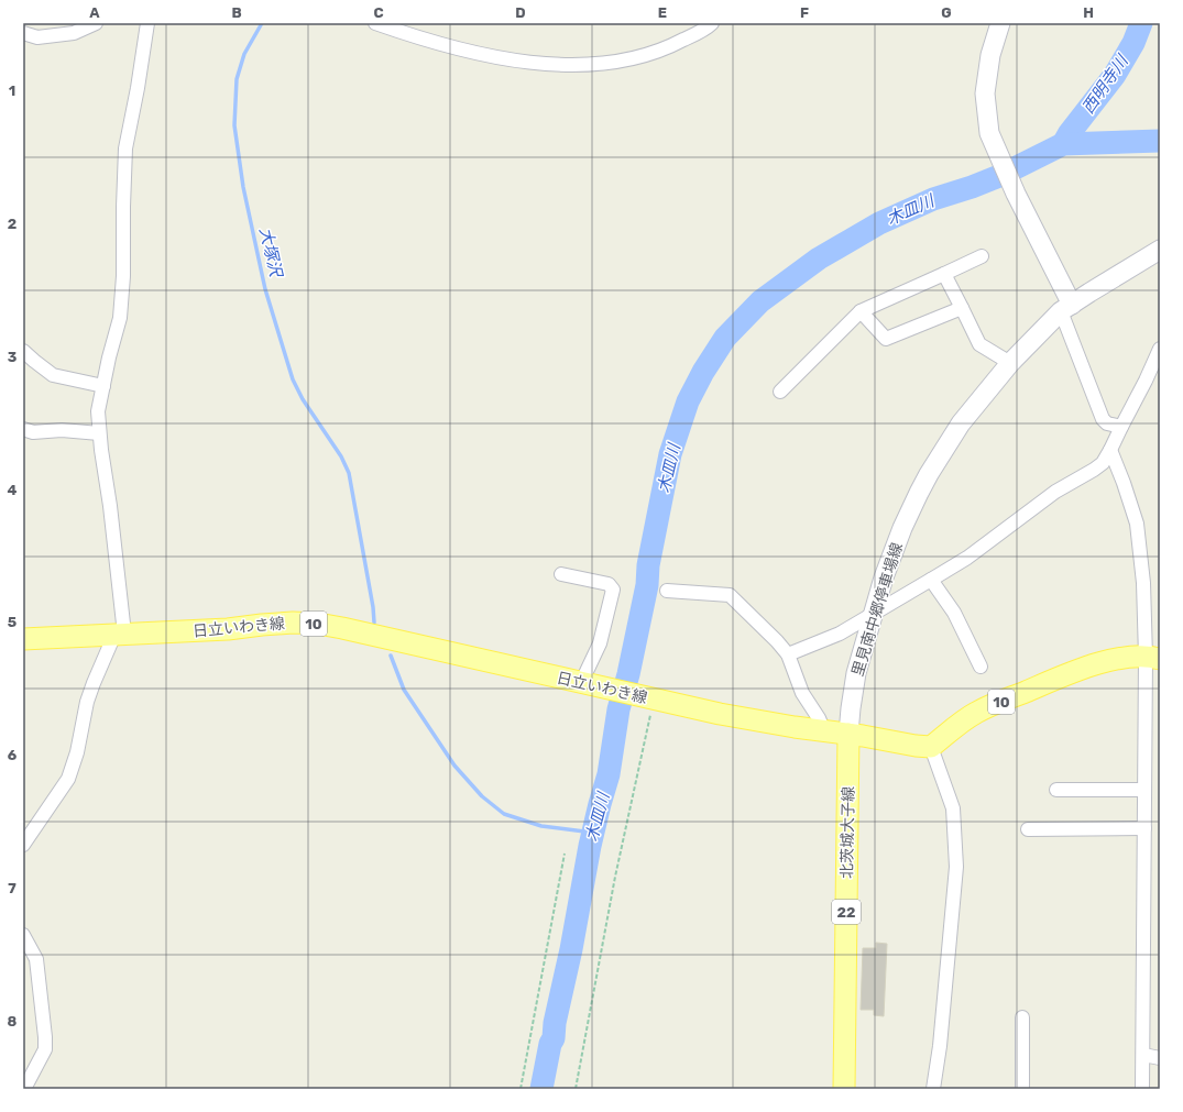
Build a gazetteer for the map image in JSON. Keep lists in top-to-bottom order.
{
  "streets": {
    "main road": [
      "里見南中郷停車場線",
      "10",
      "日立いわき線",
      "北茨城大子線",
      "22"
    ]
  },
  "crossings": [
    ["里見南中郷停車場線", "日立いわき線"],
    ["里見南中郷停車場線", "北茨城大子線"],
    ["10", "日立いわき線"],
    ["日立いわき線", "北茨城大子線"]
  ],
  "water": ["西明寺川", "木皿川", "大塚沢"],
  "grid": {
    "columns": [
      "A",
      "B",
      "C",
      "D",
      "E",
      "F",
      "G",
      "H"
    ],
    "rows": [
      "1",
      "2",
      "3",
      "4",
      "5",
      "6",
      "7",
      "8"
    ]
  }
}
